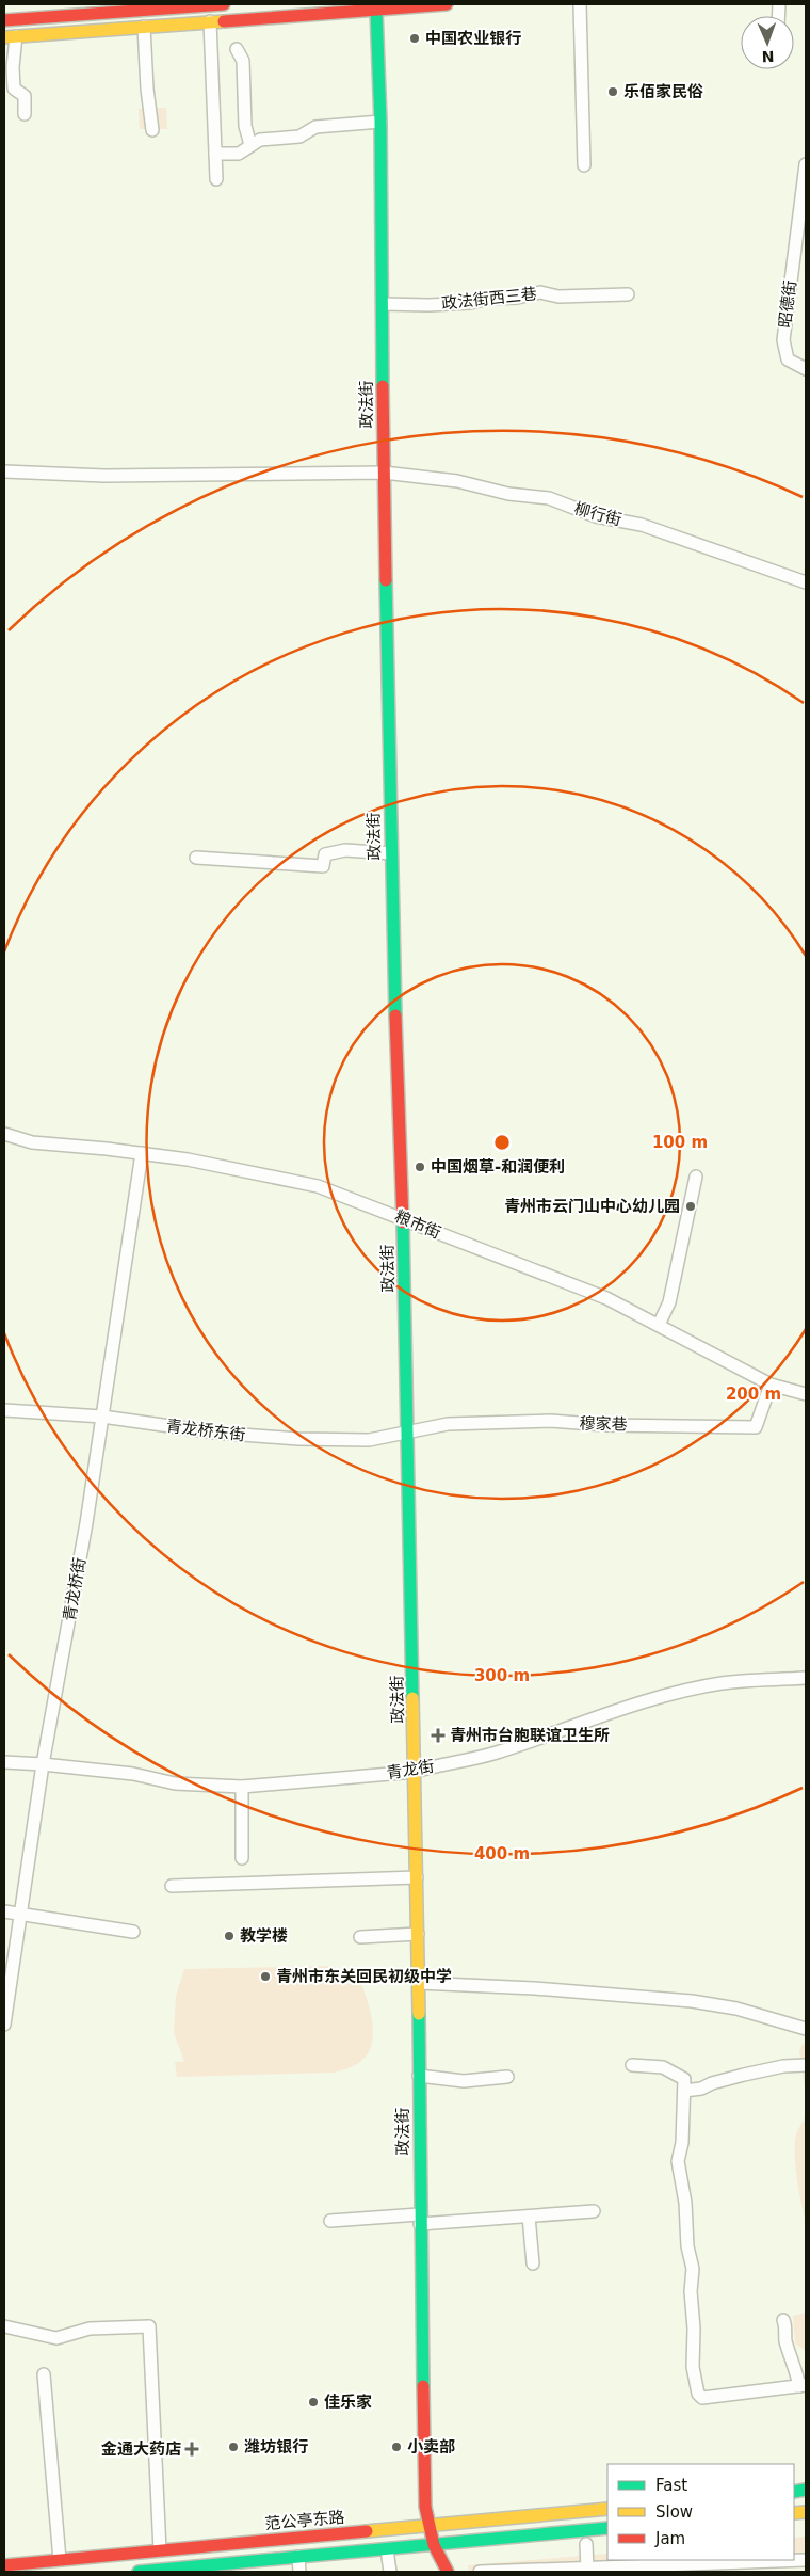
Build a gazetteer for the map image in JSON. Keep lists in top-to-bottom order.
{
  "streets": {
    "street": [
      "政法街西三巷",
      "昭德街",
      "政法街",
      "柳行街",
      "粮市街",
      "穆家巷",
      "青龙桥东街",
      "青龙桥街",
      "青龙街",
      "范公亭东路"
    ]
  },
  "crossings": [
    ["政法街西三巷", "政法街"],
    ["政法街", "柳行街"],
    ["政法街", "粮市街"],
    ["政法街", "穆家巷"],
    ["政法街", "青龙桥东街"],
    ["政法街", "青龙街"],
    ["政法街", "范公亭东路"],
    ["粮市街", "穆家巷"],
    ["粮市街", "青龙桥街"],
    ["穆家巷", "青龙桥东街"],
    ["青龙桥东街", "青龙桥街"],
    ["青龙桥街", "青龙街"]
  ],
  "places": {
    "other": [
      "中国农业银行",
      "乐佰家民俗",
      "中国烟草-和润便利",
      "青州市云门山中心幼儿园",
      "教学楼",
      "青州市东关回民初级中学",
      "佳乐家",
      "潍坊银行",
      "小卖部"
    ],
    "health": ["青州市台胞联谊卫生所", "金通大药店"]
  },
  "legend": ["Fast", "Slow", "Jam"],
  "north": "bottom",
  "rings": [
    "100 m",
    "200 m",
    "300 m",
    "400 m"
  ]
}
